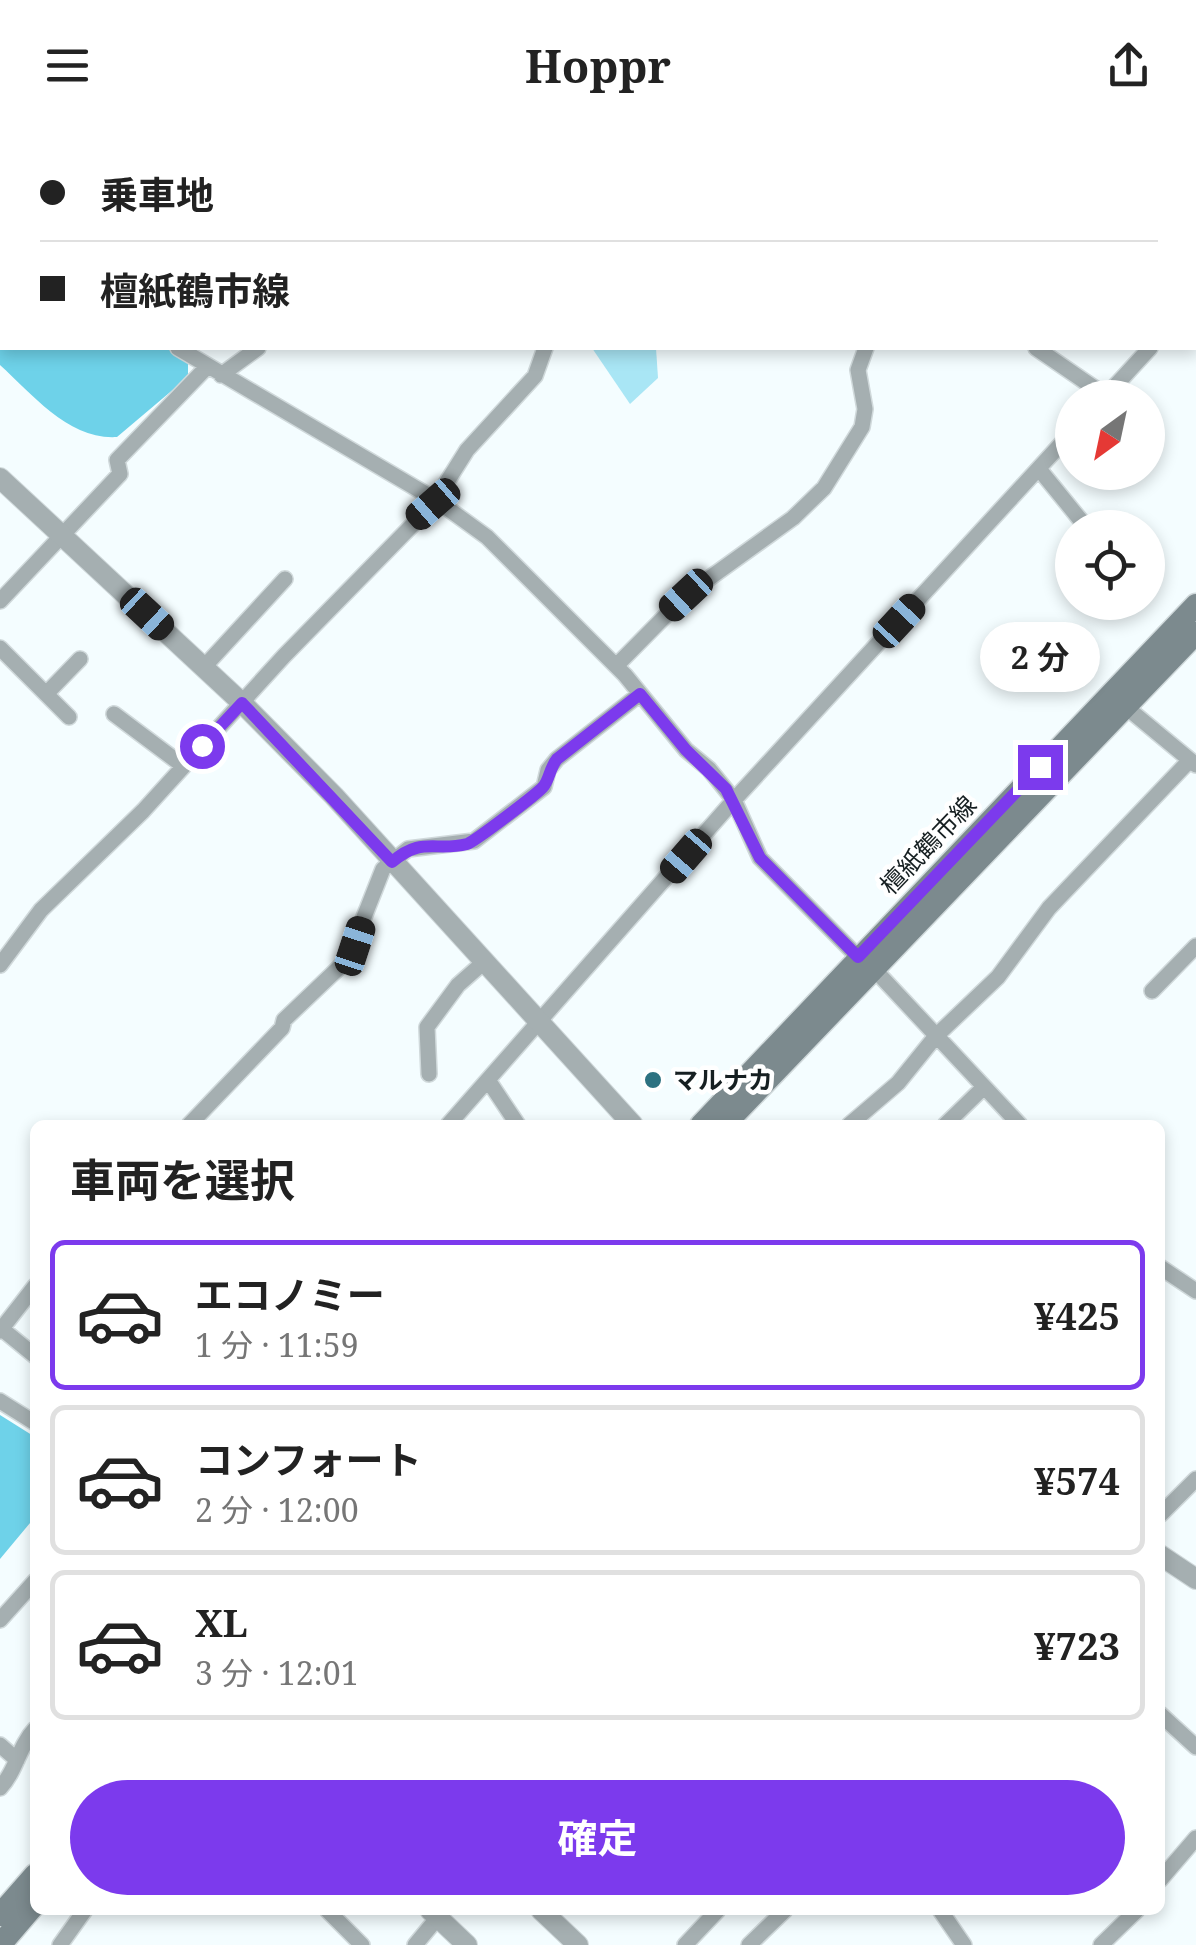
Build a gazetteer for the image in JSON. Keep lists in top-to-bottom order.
{
  "streets": {
    "main road": ["檀紙鶴市線"]
  },
  "places": ["マルナカ"],
  "north": "bottom left",
  "page": {
    "header": "Hoppr",
    "banner": ["乗車地", "檀紙鶴市線"],
    "bubble": "2 分",
    "heading": "車両を選択",
    "list": [
      {
        "name": "エコノミー",
        "note": "1 分 · 11:59",
        "value": "¥425"
      },
      {
        "name": "コンフォート",
        "note": "2 分 · 12:00",
        "value": "¥574"
      },
      {
        "name": "XL",
        "note": "3 分 · 12:01",
        "value": "¥723"
      }
    ],
    "buttons": "確定"
  }
}
